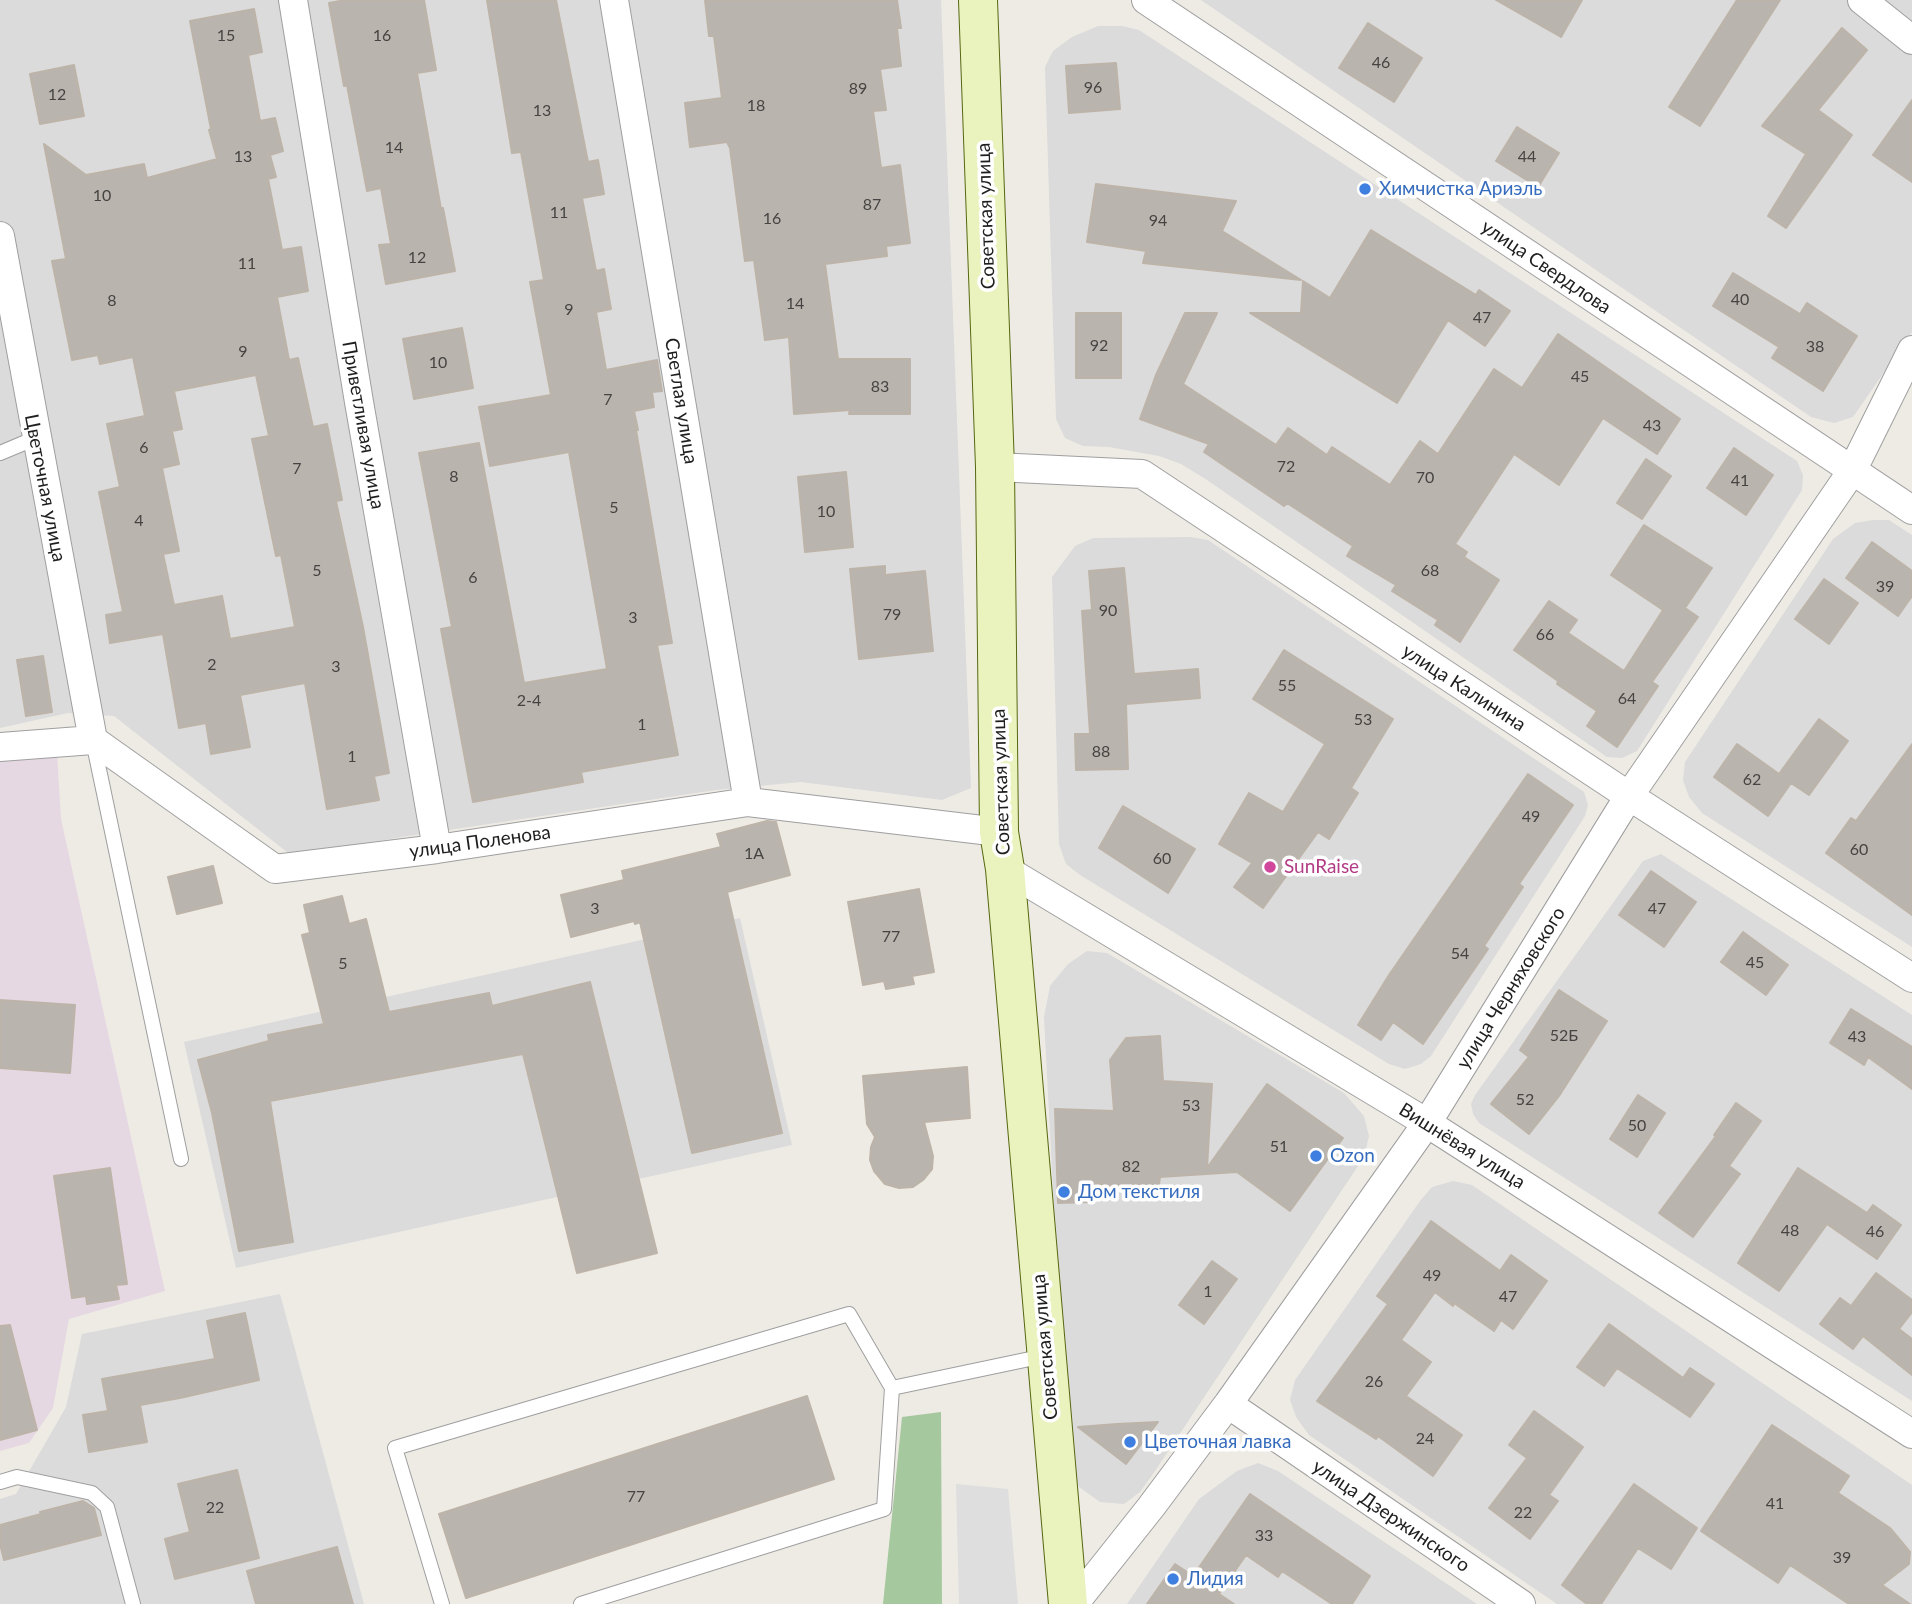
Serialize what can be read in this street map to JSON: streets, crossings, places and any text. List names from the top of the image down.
{
  "streets": {
    "street": [
      "Советская улица",
      "улица Свердлова",
      "Светлая улица",
      "Приветливая улица",
      "Цветочная улица",
      "улица Калинина",
      "улица Поленова",
      "улица Черняховского",
      "Вишнёвая улица",
      "улица Дзержинского"
    ]
  },
  "crossings": [
    ["Советская улица", "улица Калинина"],
    ["Советская улица", "улица Поленова"],
    ["Советская улица", "Вишнёвая улица"],
    ["улица Свердлова", "улица Черняховского"],
    ["Светлая улица", "улица Поленова"],
    ["Приветливая улица", "улица Поленова"],
    ["Цветочная улица", "улица Поленова"],
    ["улица Калинина", "улица Черняховского"],
    ["улица Поленова", "Вишнёвая улица"],
    ["улица Черняховского", "Вишнёвая улица"],
    ["улица Черняховского", "улица Дзержинского"]
  ],
  "places": [
    "Химчистка Ариэль",
    "SunRaise",
    "Ozon",
    "Дом текстиля",
    "Цветочная лавка",
    "Лидия"
  ],
  "house_numbers": [
    "15",
    "16",
    "46",
    "96",
    "89",
    "12",
    "18",
    "13",
    "14",
    "13",
    "44",
    "10",
    "87",
    "11",
    "16",
    "94",
    "12",
    "11",
    "40",
    "8",
    "14",
    "9",
    "47",
    "92",
    "38",
    "9",
    "10",
    "45",
    "83",
    "7",
    "43",
    "6",
    "72",
    "7",
    "8",
    "70",
    "41",
    "5",
    "10",
    "4",
    "5",
    "68",
    "6",
    "39",
    "90",
    "79",
    "3",
    "66",
    "2",
    "3",
    "55",
    "64",
    "2-4",
    "53",
    "1",
    "88",
    "1",
    "62",
    "49",
    "60",
    "1А",
    "60",
    "3",
    "47",
    "77",
    "54",
    "45",
    "5",
    "52Б",
    "43",
    "52",
    "53",
    "50",
    "51",
    "82",
    "48",
    "46",
    "49",
    "1",
    "47",
    "26",
    "24",
    "77",
    "41",
    "22",
    "22",
    "33",
    "39"
  ]
}
